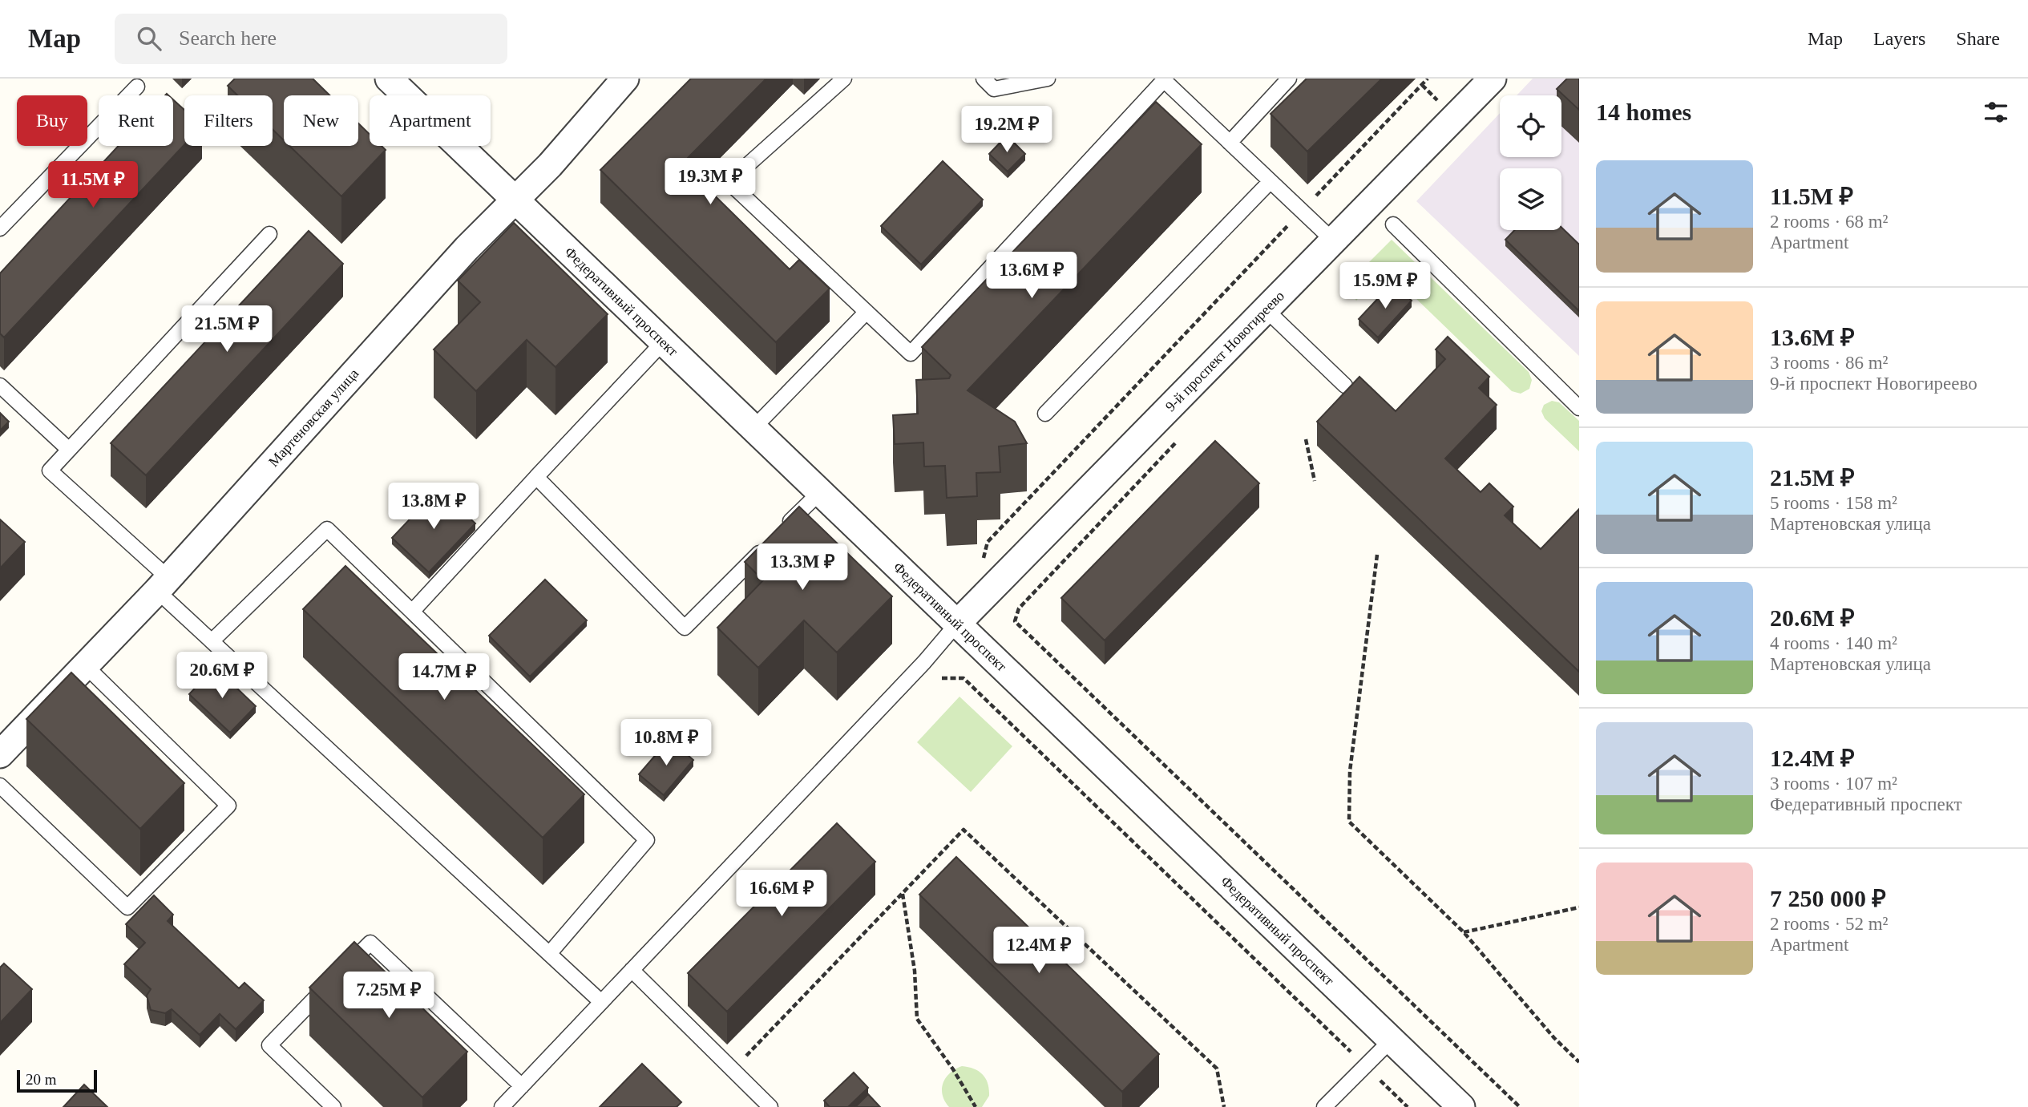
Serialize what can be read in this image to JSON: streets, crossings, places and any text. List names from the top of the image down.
{
  "streets": {
    "street": ["Федеративный проспект", "9-й проспект Новогиреево", "Мартеновская улица"]
  },
  "crossings": [
    ["Федеративный проспект", "9-й проспект Новогиреево"],
    ["Федеративный проспект", "Мартеновская улица"]
  ],
  "scale_bar": "20 m",
  "page": {
    "header": "Map",
    "search": "Search here",
    "nav": ["Map", "Layers", "Share"],
    "heading": "14 homes",
    "chip": [
      "Buy",
      "Rent",
      "Filters",
      "New",
      "Apartment"
    ],
    "price": [
      "19.2M ₽",
      "19.3M ₽",
      "11.5M ₽",
      "13.6M ₽",
      "15.9M ₽",
      "21.5M ₽",
      "13.8M ₽",
      "13.3M ₽",
      "20.6M ₽",
      "14.7M ₽",
      "10.8M ₽",
      "16.6M ₽",
      "12.4M ₽",
      "7.25M ₽"
    ],
    "list": [
      {
        "name": "11.5M ₽",
        "note": "2 rooms · 68 m² · Apartment"
      },
      {
        "name": "13.6M ₽",
        "note": "3 rooms · 86 m² · 9-й проспект Новогиреево"
      },
      {
        "name": "21.5M ₽",
        "note": "5 rooms · 158 m² · Мартеновская улица"
      },
      {
        "name": "20.6M ₽",
        "note": "4 rooms · 140 m² · Мартеновская улица"
      },
      {
        "name": "12.4M ₽",
        "note": "3 rooms · 107 m² · Федеративный проспект"
      },
      {
        "name": "7 250 000 ₽",
        "note": "2 rooms · 52 m² · Apartment"
      }
    ],
    "scale": "20 m"
  }
}
